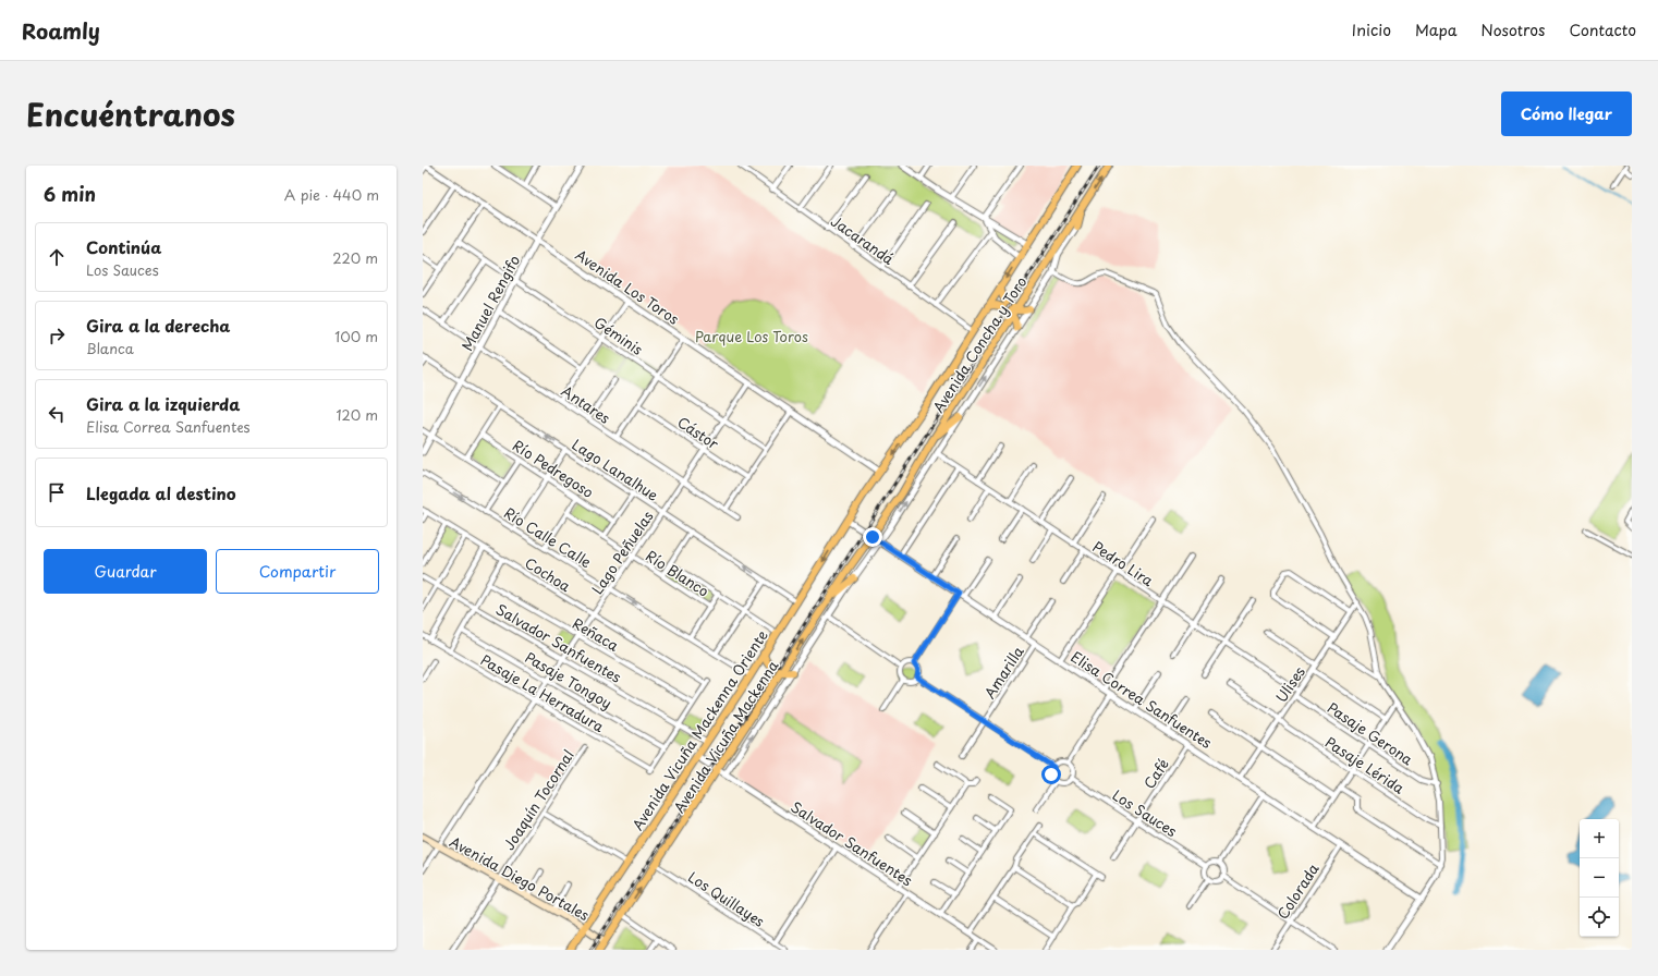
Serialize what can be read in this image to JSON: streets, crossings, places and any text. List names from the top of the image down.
{
  "streets": {
    "main road": [
      "Avenida Concha y Toro",
      "Avenida Vicuña Mackenna Oriente",
      "Avenida Vicuña Mackenna",
      "Avenida Diego Portales"
    ],
    "street": [
      "Jacarandá",
      "Avenida Los Toros",
      "Manuel Rengifo",
      "Géminis",
      "Antares",
      "Cástor",
      "Río Pedregoso",
      "Lago Lanalhue",
      "Río Calle Calle",
      "Lago Peñuelas",
      "Pedro Lira",
      "Río Blanco",
      "Cochoa",
      "Reñaca",
      "Salvador Sanfuentes",
      "Amarilla",
      "Pasaje Tongoy",
      "Ulises",
      "Pasaje La Herradura",
      "Elisa Correa Sanfuentes",
      "Pasaje Gerona",
      "Pasaje Lérida",
      "Café",
      "Joaquín Tocornal",
      "Los Sauces",
      "Colorada",
      "Los Quillayes"
    ]
  },
  "crossings": [
    ["Jacarandá", "Avenida Concha y Toro"],
    ["Avenida Los Toros", "Manuel Rengifo"],
    ["Avenida Los Toros", "Avenida Concha y Toro"],
    ["Avenida Los Toros", "Lago Peñuelas"],
    ["Manuel Rengifo", "Géminis"],
    ["Manuel Rengifo", "Antares"],
    ["Manuel Rengifo", "Lago Lanalhue"],
    ["Géminis", "Lago Peñuelas"],
    ["Avenida Concha y Toro", "Elisa Correa Sanfuentes"],
    ["Avenida Concha y Toro", "Avenida Vicuña Mackenna Oriente"],
    ["Avenida Concha y Toro", "Avenida Vicuña Mackenna"],
    ["Antares", "Lago Peñuelas"],
    ["Cástor", "Lago Peñuelas"],
    ["Lago Lanalhue", "Lago Peñuelas"],
    ["Lago Lanalhue", "Avenida Vicuña Mackenna Oriente"],
    ["Río Calle Calle", "Lago Peñuelas"],
    ["Río Calle Calle", "Avenida Vicuña Mackenna Oriente"],
    ["Lago Peñuelas", "Río Blanco"],
    ["Lago Peñuelas", "Cochoa"],
    ["Lago Peñuelas", "Reñaca"],
    ["Lago Peñuelas", "Salvador Sanfuentes"],
    ["Lago Peñuelas", "Pasaje Tongoy"],
    ["Lago Peñuelas", "Pasaje La Herradura"],
    ["Lago Peñuelas", "Avenida Diego Portales"],
    ["Pedro Lira", "Ulises"],
    ["Pedro Lira", "Pasaje Gerona"],
    ["Cochoa", "Reñaca"],
    ["Salvador Sanfuentes", "Avenida Vicuña Mackenna Oriente"],
    ["Salvador Sanfuentes", "Avenida Vicuña Mackenna"],
    ["Amarilla", "Elisa Correa Sanfuentes"],
    ["Pasaje Tongoy", "Pasaje La Herradura"],
    ["Ulises", "Elisa Correa Sanfuentes"],
    ["Ulises", "Pasaje Gerona"],
    ["Ulises", "Pasaje Lérida"],
    ["Elisa Correa Sanfuentes", "Avenida Vicuña Mackenna Oriente"],
    ["Elisa Correa Sanfuentes", "Avenida Vicuña Mackenna"],
    ["Elisa Correa Sanfuentes", "Café"],
    ["Elisa Correa Sanfuentes", "Colorada"],
    ["Avenida Vicuña Mackenna Oriente", "Avenida Diego Portales"],
    ["Avenida Vicuña Mackenna", "Avenida Diego Portales"],
    ["Avenida Vicuña Mackenna", "Los Quillayes"],
    ["Café", "Los Sauces"],
    ["Joaquín Tocornal", "Avenida Diego Portales"]
  ],
  "parks": ["Parque Los Toros"],
  "page": {
    "header": "Roamly",
    "nav": [
      "Inicio",
      "Mapa",
      "Nosotros",
      "Contacto"
    ],
    "title": "Encuéntranos",
    "buttons": [
      "Cómo llegar",
      ["Guardar", "Compartir"]
    ],
    "heading": ["6 min", "A pie · 440 m"],
    "list": [
      ["Continúa", "Los Sauces", "220 m"],
      ["Gira a la derecha", "Blanca", "100 m"],
      ["Gira a la izquierda", "Elisa Correa Sanfuentes", "120 m"],
      "Llegada al destino"
    ],
    "map_buttons": ["+", "−"]
  }
}
